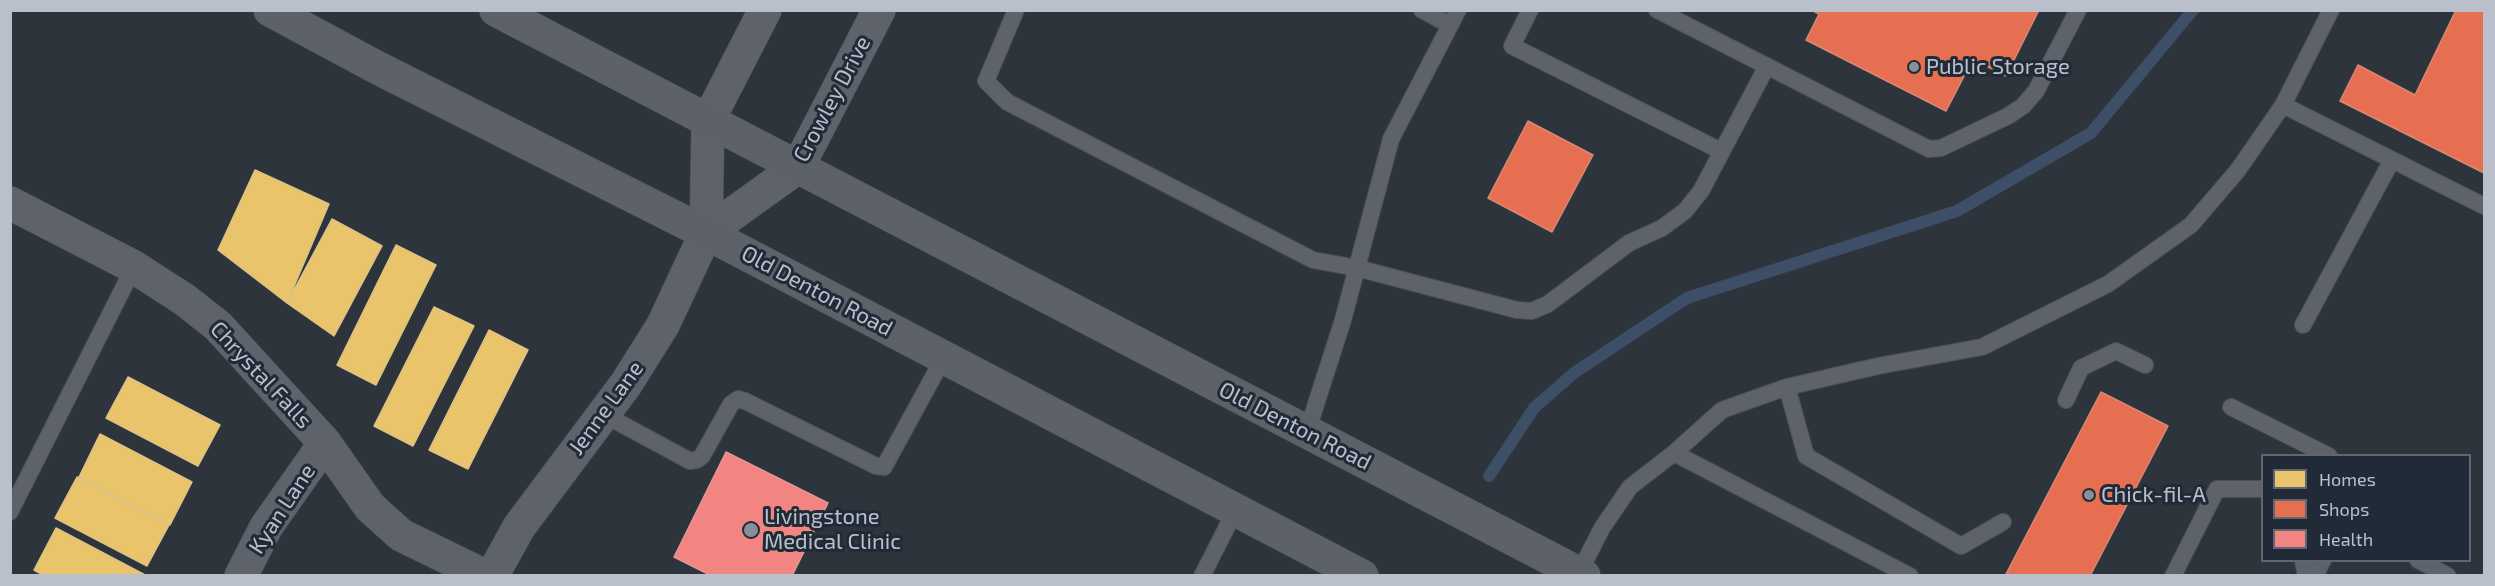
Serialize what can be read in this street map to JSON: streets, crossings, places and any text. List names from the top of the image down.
{
  "streets": {
    "main road": ["Old Denton Road"],
    "street": [
      "Crowley Drive",
      "Chrystal Falls",
      "Jenne Lane",
      "Kyan Lane"
    ]
  },
  "crossings": [
    ["Crowley Drive", "Old Denton Road"],
    ["Crowley Drive", "Jenne Lane"],
    ["Old Denton Road", "Jenne Lane"],
    ["Chrystal Falls", "Kyan Lane"]
  ],
  "places": ["Public Storage", "Chick-fil-A", "Livingstone Medical Clinic"],
  "legend": ["Homes", "Shops", "Health"]
}
